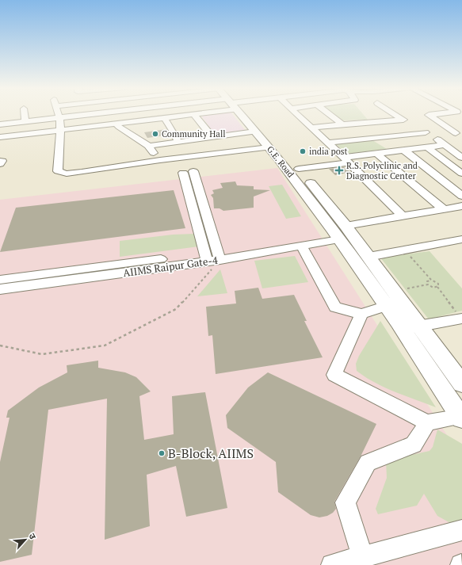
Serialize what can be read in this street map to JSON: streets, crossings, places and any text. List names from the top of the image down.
{
  "streets": {
    "main road": ["G.E. Road"],
    "street": ["AIIMS Raipur Gate-4"]
  },
  "crossings": [
    ["G.E. Road", "AIIMS Raipur Gate-4"]
  ],
  "places": {
    "other": ["Community Hall", "india post", "B-Block, AIIMS"],
    "health": ["R.S. Polyclinic and Diagnostic Center"]
  },
  "north": "top right"
}
